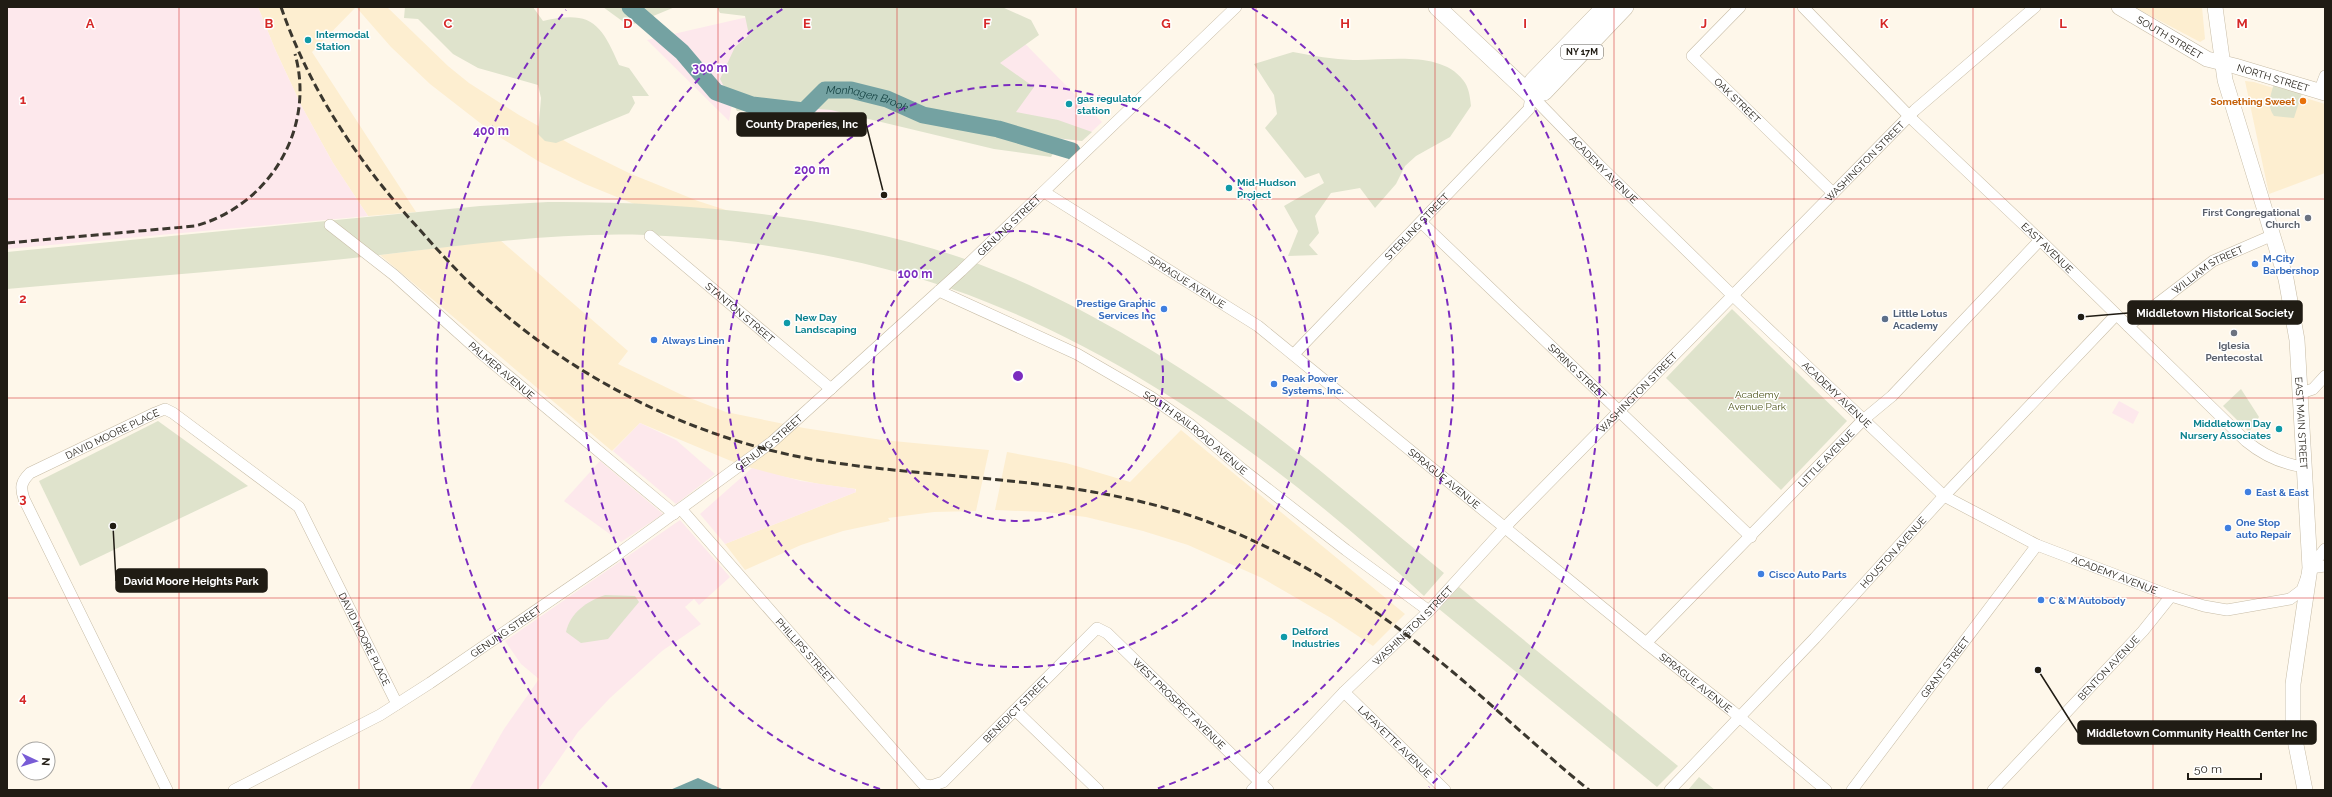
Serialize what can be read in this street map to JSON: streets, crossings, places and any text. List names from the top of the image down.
{
  "streets": {
    "main road": [
      "SOUTH STREET",
      "NY 17M",
      "NORTH STREET",
      "ACADEMY AVENUE",
      "EAST MAIN STREET"
    ],
    "street": [
      "OAK STREET",
      "WASHINGTON STREET",
      "GENUNG STREET",
      "STERLING STREET",
      "EAST AVENUE",
      "WILLIAM STREET",
      "SPRAGUE AVENUE",
      "STANTON STREET",
      "PALMER AVENUE",
      "SPRING STREET",
      "SOUTH RAILROAD AVENUE",
      "DAVID MOORE PLACE",
      "LITTLE AVENUE",
      "HOUSTON AVENUE",
      "PHILLIPS STREET",
      "GRANT STREET",
      "BENTON AVENUE",
      "WEST PROSPECT AVENUE",
      "BENEDICT STREET",
      "LAFAYETTE AVENUE"
    ]
  },
  "crossings": [
    ["SOUTH STREET", "NORTH STREET"],
    ["SOUTH STREET", "EAST MAIN STREET"],
    ["NY 17M", "ACADEMY AVENUE"],
    ["NY 17M", "STERLING STREET"],
    ["NORTH STREET", "EAST MAIN STREET"],
    ["OAK STREET", "WASHINGTON STREET"],
    ["WASHINGTON STREET", "ACADEMY AVENUE"],
    ["WASHINGTON STREET", "EAST AVENUE"],
    ["WASHINGTON STREET", "SPRAGUE AVENUE"],
    ["WASHINGTON STREET", "SPRING STREET"],
    ["WASHINGTON STREET", "SOUTH RAILROAD AVENUE"],
    ["WASHINGTON STREET", "WEST PROSPECT AVENUE"],
    ["WASHINGTON STREET", "LAFAYETTE AVENUE"],
    ["ACADEMY AVENUE", "STERLING STREET"],
    ["ACADEMY AVENUE", "EAST MAIN STREET"],
    ["ACADEMY AVENUE", "LITTLE AVENUE"],
    ["ACADEMY AVENUE", "HOUSTON AVENUE"],
    ["ACADEMY AVENUE", "GRANT STREET"],
    ["ACADEMY AVENUE", "BENTON AVENUE"],
    ["GENUNG STREET", "SPRAGUE AVENUE"],
    ["GENUNG STREET", "STANTON STREET"],
    ["GENUNG STREET", "PALMER AVENUE"],
    ["GENUNG STREET", "SOUTH RAILROAD AVENUE"],
    ["GENUNG STREET", "DAVID MOORE PLACE"],
    ["GENUNG STREET", "PHILLIPS STREET"],
    ["STERLING STREET", "SPRAGUE AVENUE"],
    ["STERLING STREET", "SPRING STREET"],
    ["EAST AVENUE", "WILLIAM STREET"],
    ["EAST AVENUE", "EAST MAIN STREET"],
    ["EAST AVENUE", "LITTLE AVENUE"],
    ["EAST AVENUE", "HOUSTON AVENUE"],
    ["WILLIAM STREET", "EAST MAIN STREET"],
    ["SPRAGUE AVENUE", "LITTLE AVENUE"],
    ["SPRAGUE AVENUE", "HOUSTON AVENUE"],
    ["PALMER AVENUE", "PHILLIPS STREET"],
    ["SPRING STREET", "LITTLE AVENUE"],
    ["PHILLIPS STREET", "BENEDICT STREET"],
    ["WEST PROSPECT AVENUE", "BENEDICT STREET"]
  ],
  "water": ["Monhagen Brook"],
  "parks": ["Academy Avenue Park"],
  "places": [
    "Intermodal Station",
    "Something Sweet",
    "gas regulator station",
    "Mid-Hudson Project",
    "County Draperies, Inc",
    "First Congregational Church",
    "M-City Barbershop",
    "Prestige Graphic Services Inc",
    "Middletown Historical Society",
    "Little Lotus Academy",
    "New Day Landscaping",
    "Iglesia Pentecostal",
    "Always Linen",
    "Peak Power Systems, Inc.",
    "Middletown Day Nursery Associates",
    "East & East",
    "David Moore Heights Park",
    "One Stop auto Repair",
    "Cisco Auto Parts",
    "C & M Autobody",
    "Delford Industries",
    "Middletown Community Health Center Inc"
  ],
  "scale_bar": "50 m",
  "north": "right",
  "grid": {
    "columns": [
      "A",
      "B",
      "C",
      "D",
      "E",
      "F",
      "G",
      "H",
      "I",
      "J",
      "K",
      "L",
      "M"
    ],
    "rows": [
      "1",
      "2",
      "3",
      "4"
    ]
  },
  "rings": [
    "300 m",
    "400 m",
    "200 m",
    "100 m"
  ]
}
